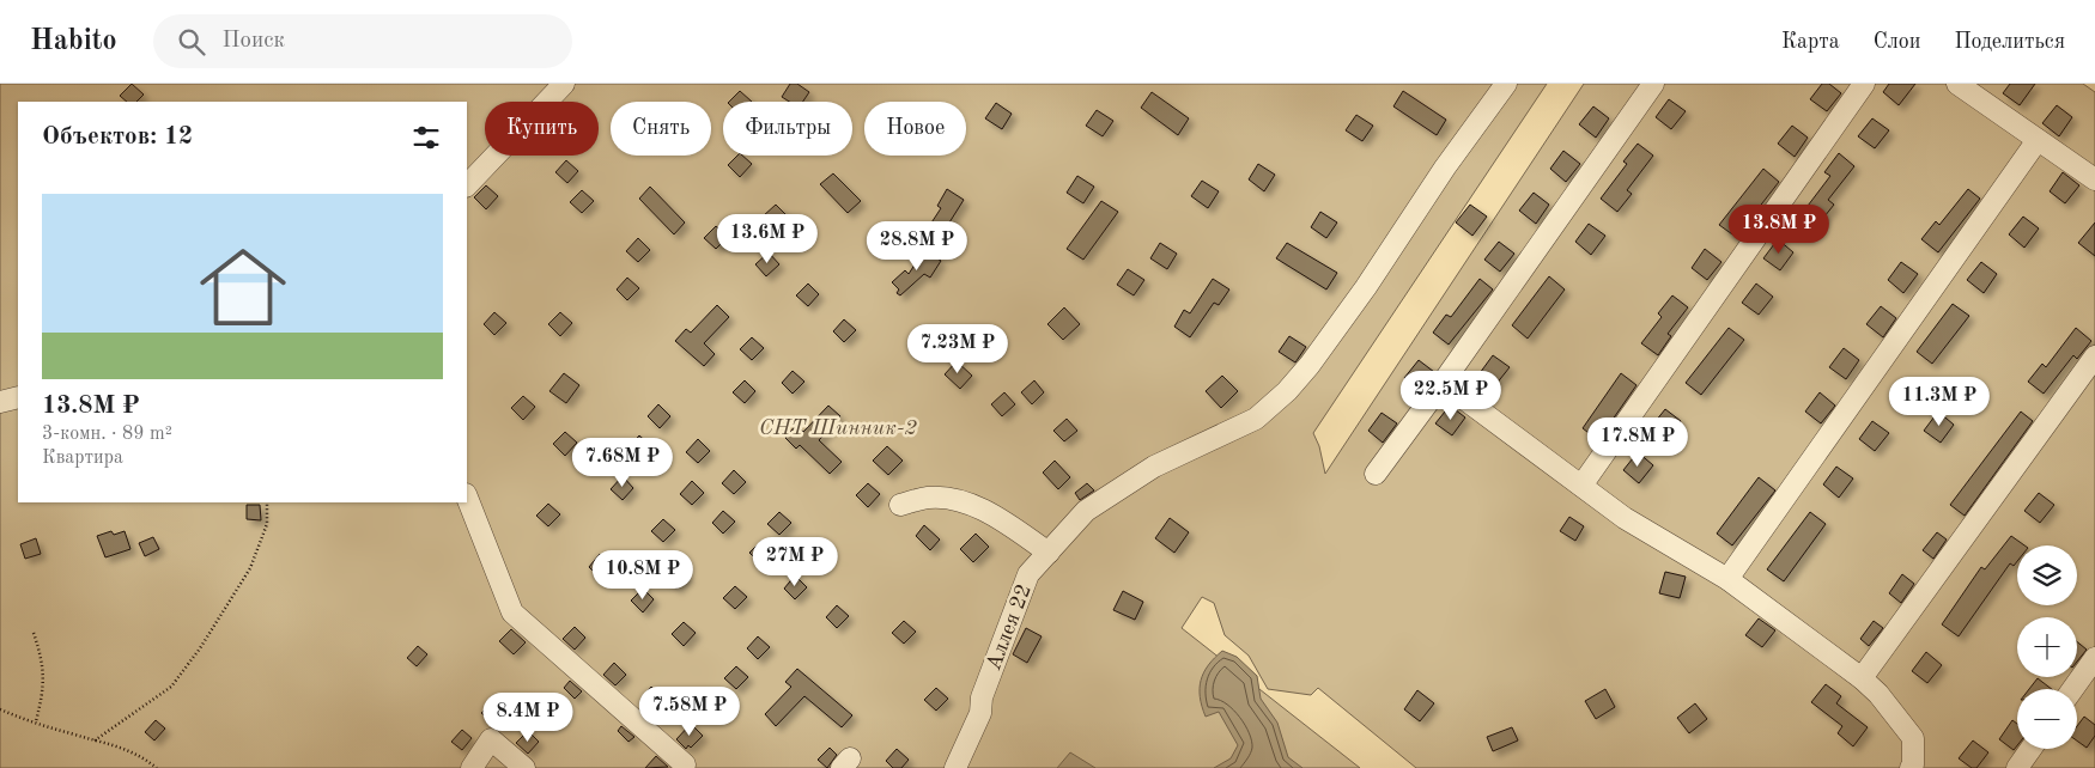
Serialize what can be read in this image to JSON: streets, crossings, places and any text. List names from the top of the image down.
{
  "streets": {
    "street": ["Аллея 22"]
  },
  "parks": ["СНТ Шинник-2"],
  "page": {
    "header": "Habito",
    "search": "Поиск",
    "nav": ["Карта", "Слои", "Поделиться"],
    "chip": [
      "Купить",
      "Снять",
      "Фильтры",
      "Новое"
    ],
    "heading": "Объектов: 12",
    "list": [
      {
        "name": "13.8M ₽",
        "note": "3-комн. · 89 m² · Квартира"
      }
    ],
    "price": [
      "13.8M ₽",
      "13.6M ₽",
      "28.8M ₽",
      "7.23M ₽",
      "22.5M ₽",
      "11.3M ₽",
      "17.8M ₽",
      "7.68M ₽",
      "27M ₽",
      "10.8M ₽",
      "7.58M ₽",
      "8.4M ₽"
    ],
    "map_buttons": ["+", "−"]
  }
}
